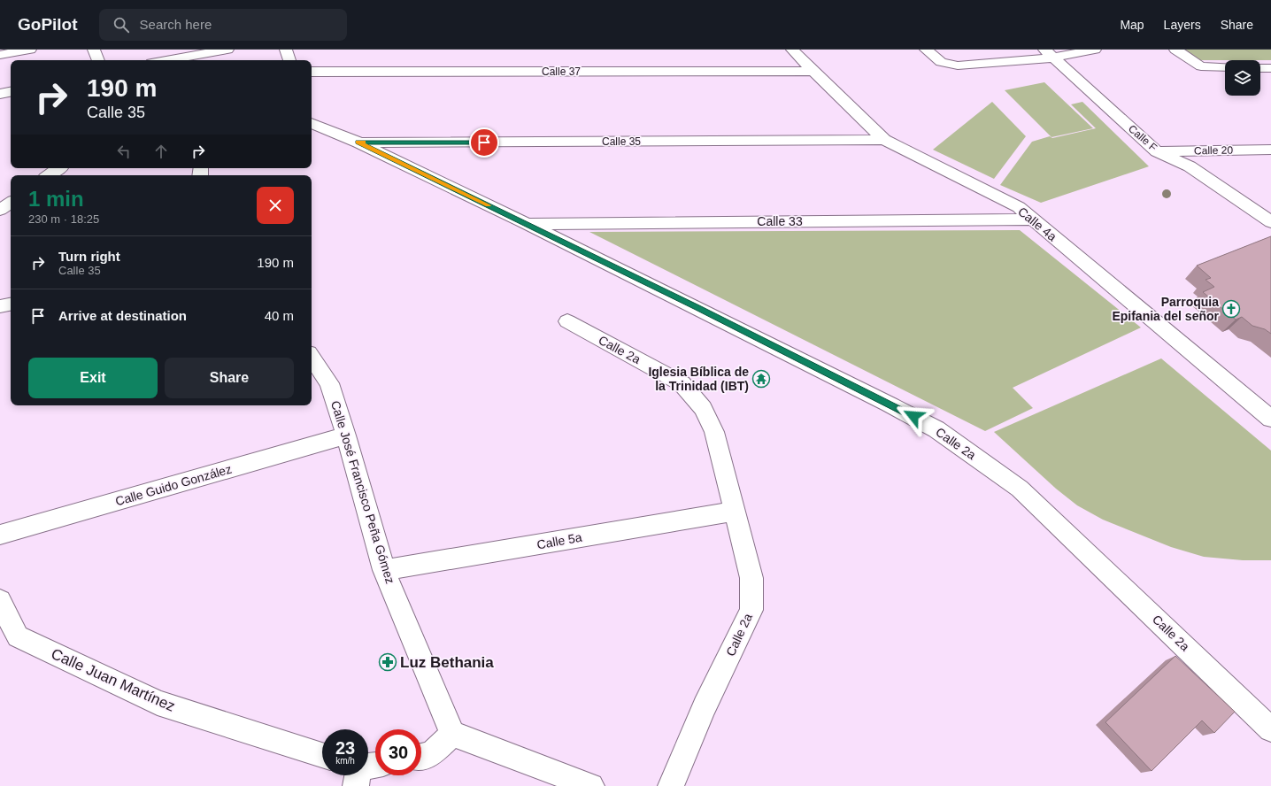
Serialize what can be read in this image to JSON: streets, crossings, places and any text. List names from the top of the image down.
{
  "streets": {
    "street": [
      "Calle 37",
      "Calle F",
      "Calle 35",
      "Calle 20",
      "Calle 33",
      "Calle 4a",
      "Calle 2a",
      "Calle Guido González",
      "Calle José Francisco Peña Gómez",
      "Calle 5a",
      "Calle Juan Martínez"
    ]
  },
  "crossings": [
    ["Calle 37", "Calle 4a"],
    ["Calle F", "Calle 20"],
    ["Calle 35", "Calle 4a"],
    ["Calle 35", "Calle 2a"],
    ["Calle 33", "Calle 4a"],
    ["Calle 33", "Calle 2a"],
    ["Calle 2a", "Calle 5a"],
    ["Calle Guido González", "Calle José Francisco Peña Gómez"],
    ["Calle José Francisco Peña Gómez", "Calle 5a"]
  ],
  "places": {
    "church": ["Parroquia Epifania del señor"],
    "temple": ["Iglesia Bíblica de la Trinidad (IBT)"],
    "pharmacy": ["Luz Bethania"]
  },
  "page": {
    "header": "GoPilot",
    "search": "Search here",
    "nav": ["Map", "Layers", "Share"],
    "turn": ["190 m", "Calle 35"],
    "heading": ["1 min", "230 m · 18:25"],
    "list": [
      {
        "name": "Turn right",
        "note": "Calle 35",
        "value": "190 m"
      },
      {
        "name": "Arrive at destination",
        "value": "40 m"
      }
    ],
    "buttons": ["Exit", "Share"],
    "speed": "23 km/h",
    "limit": "30"
  }
}
